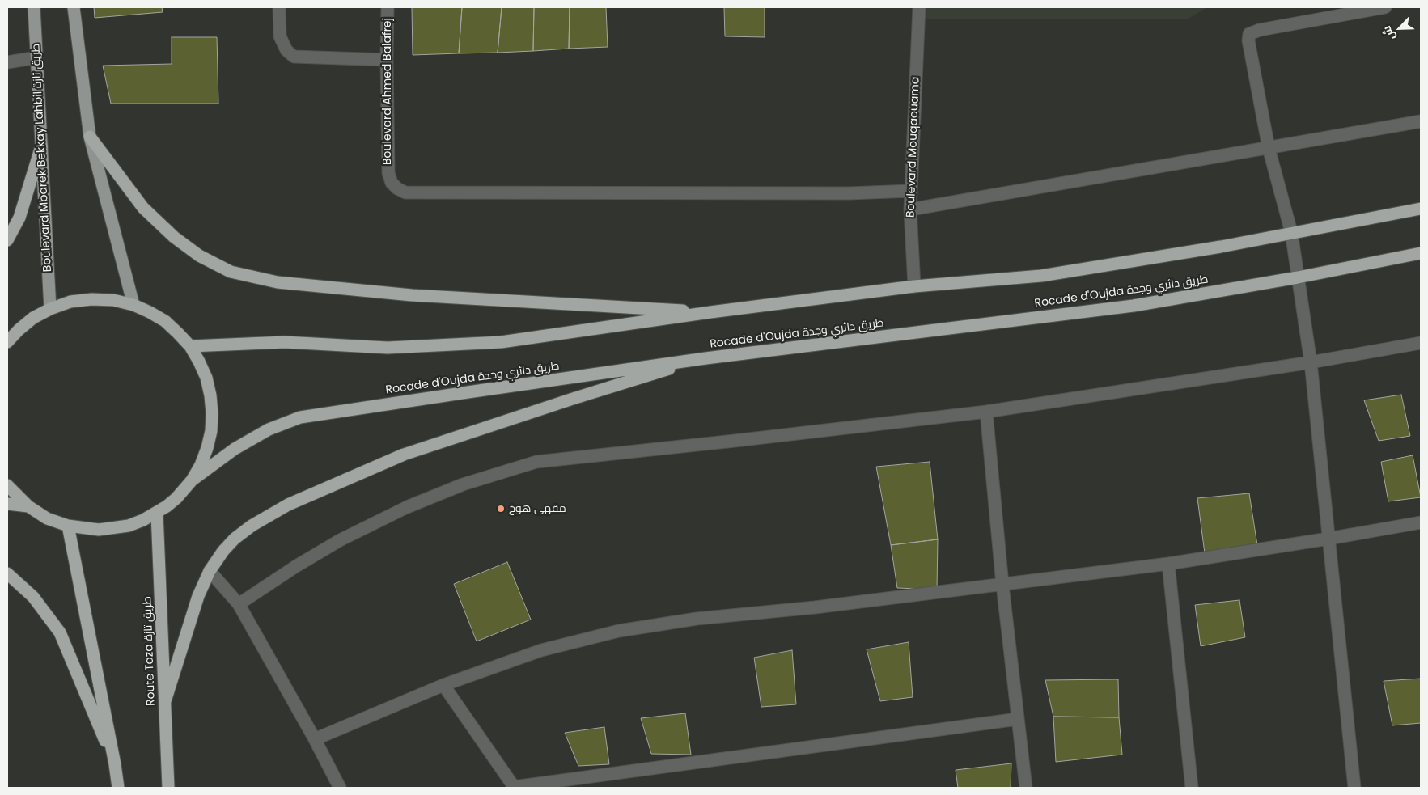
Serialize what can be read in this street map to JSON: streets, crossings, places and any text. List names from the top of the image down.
{
  "streets": {
    "highway": ["Rocade d'Oujda طريق دائري وجدة", "Route Taza طريق تازة"],
    "main road": ["Boulevard Mbarek Bekkay Lahbil طريق تازة"],
    "street": ["Boulevard Ahmed Balafrej", "Boulevard Mouqaouama"]
  },
  "crossings": [
    ["Boulevard Ahmed Balafrej", "Boulevard Mouqaouama"]
  ],
  "places": ["مقهى هوخ"],
  "north": "bottom left"
}
